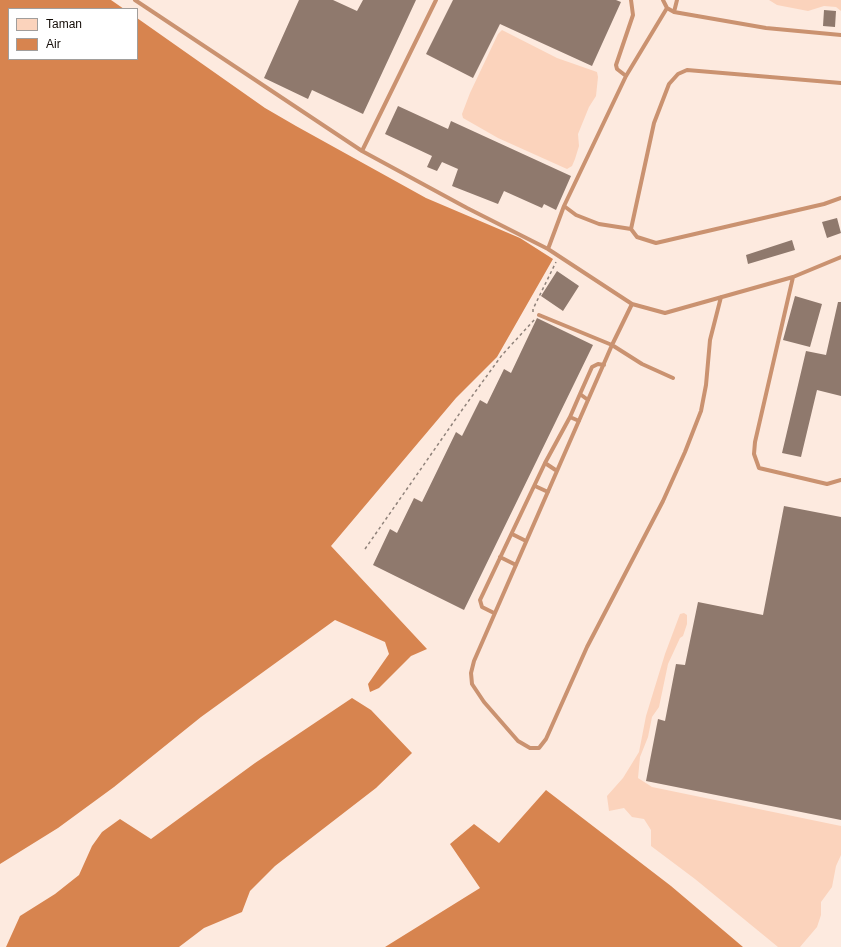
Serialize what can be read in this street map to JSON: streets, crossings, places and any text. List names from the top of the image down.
{
  "legend": ["Taman", "Air"]
}
